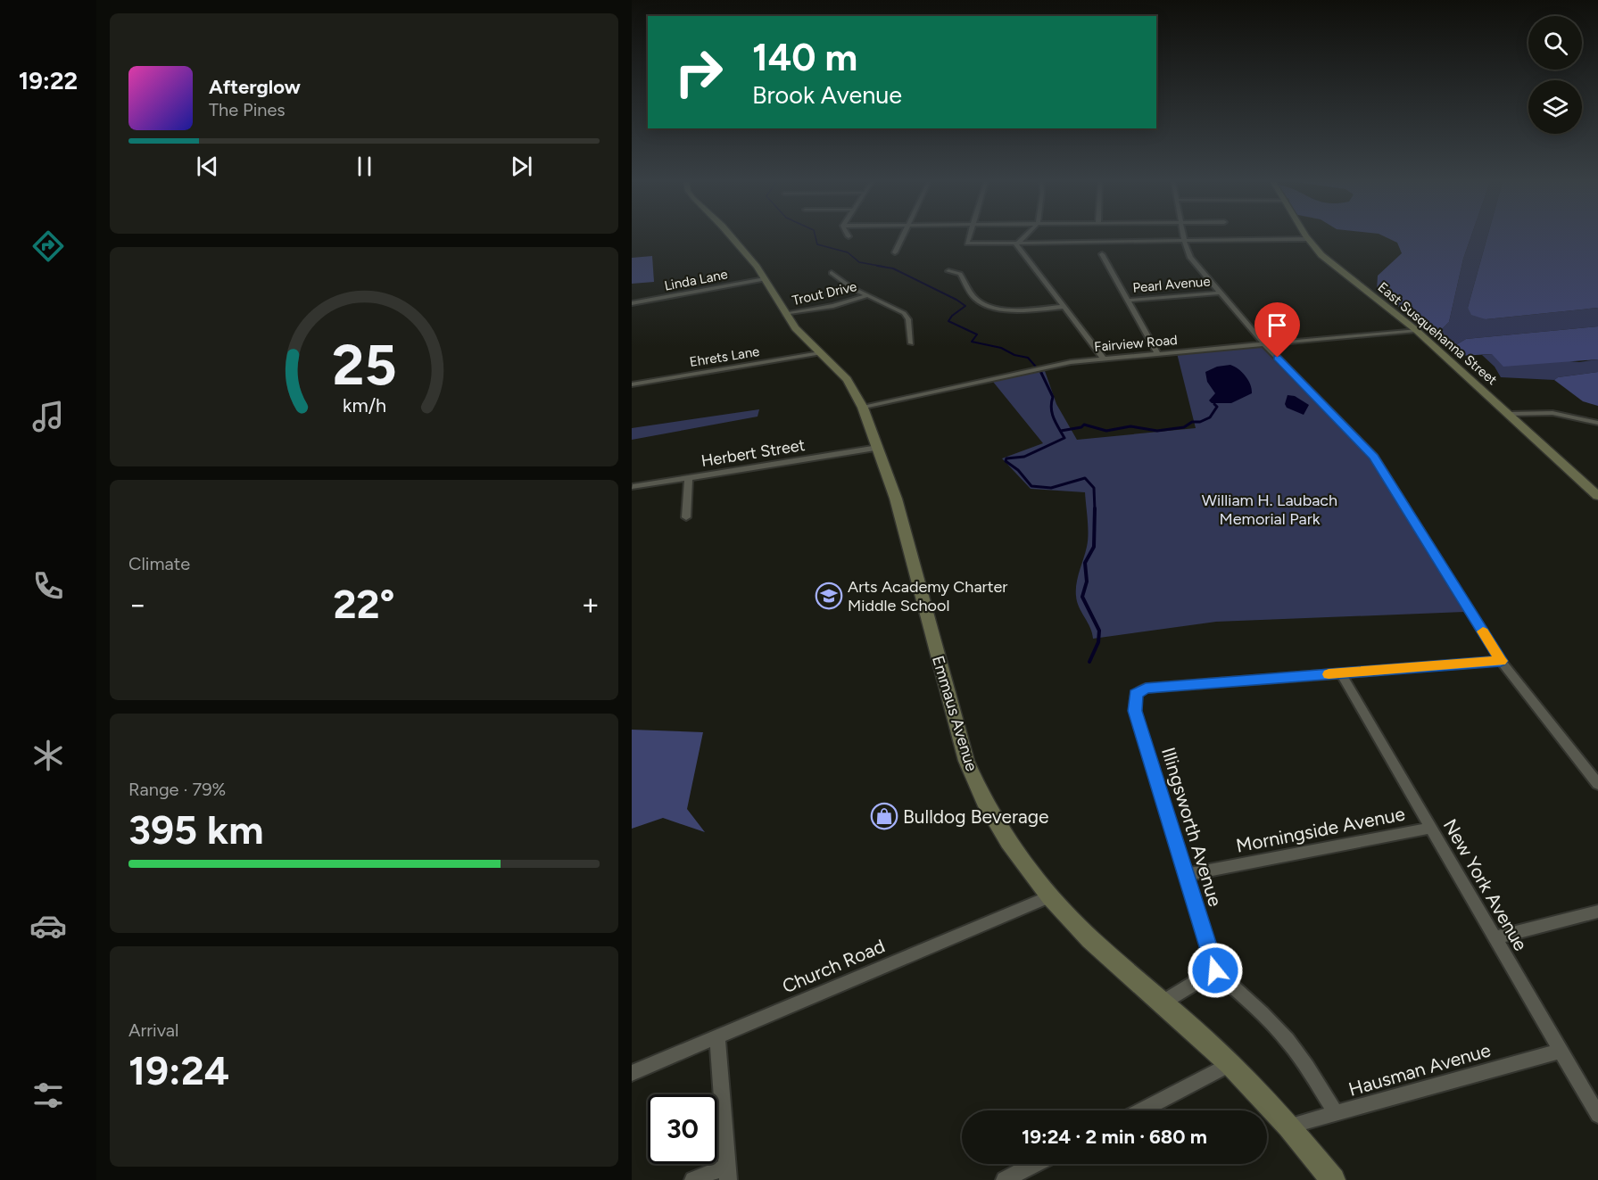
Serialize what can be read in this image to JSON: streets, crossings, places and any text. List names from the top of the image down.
{
  "streets": {
    "main road": ["East Susquehanna Street", "Emmaus Avenue"],
    "street": [
      "Linda Lane",
      "Pearl Avenue",
      "Trout Drive",
      "Fairview Road",
      "Ehrets Lane",
      "Herbert Street",
      "Illingsworth Avenue",
      "Morningside Avenue",
      "New York Avenue",
      "Church Road",
      "Hausman Avenue"
    ]
  },
  "crossings": [
    ["Linda Lane", "Emmaus Avenue"],
    ["Trout Drive", "Emmaus Avenue"],
    ["East Susquehanna Street", "Fairview Road"],
    ["Fairview Road", "Emmaus Avenue"],
    ["Ehrets Lane", "Emmaus Avenue"],
    ["Herbert Street", "Emmaus Avenue"],
    ["Emmaus Avenue", "Church Road"],
    ["Emmaus Avenue", "Hausman Avenue"],
    ["Illingsworth Avenue", "Morningside Avenue"],
    ["Illingsworth Avenue", "New York Avenue"],
    ["Morningside Avenue", "New York Avenue"],
    ["New York Avenue", "Hausman Avenue"]
  ],
  "parks": ["William H. Laubach Memorial Park"],
  "places": {
    "school or university": ["Arts Academy Charter Middle School"],
    "shop": ["Bulldog Beverage"]
  },
  "page": {
    "tabs": "19:22",
    "turn": ["140 m", "Brook Avenue"],
    "song": ["Afterglow", "The Pines"],
    "tile": [
      "Climate",
      ["Range · 79%", "395 km"],
      ["Arrival", "19:24"]
    ],
    "heat": ["−", "22°", "+"],
    "limit": "30",
    "trip": "19:24 · 2 min · 680 m",
    "gauge": ["25", "km/h"]
  }
}
